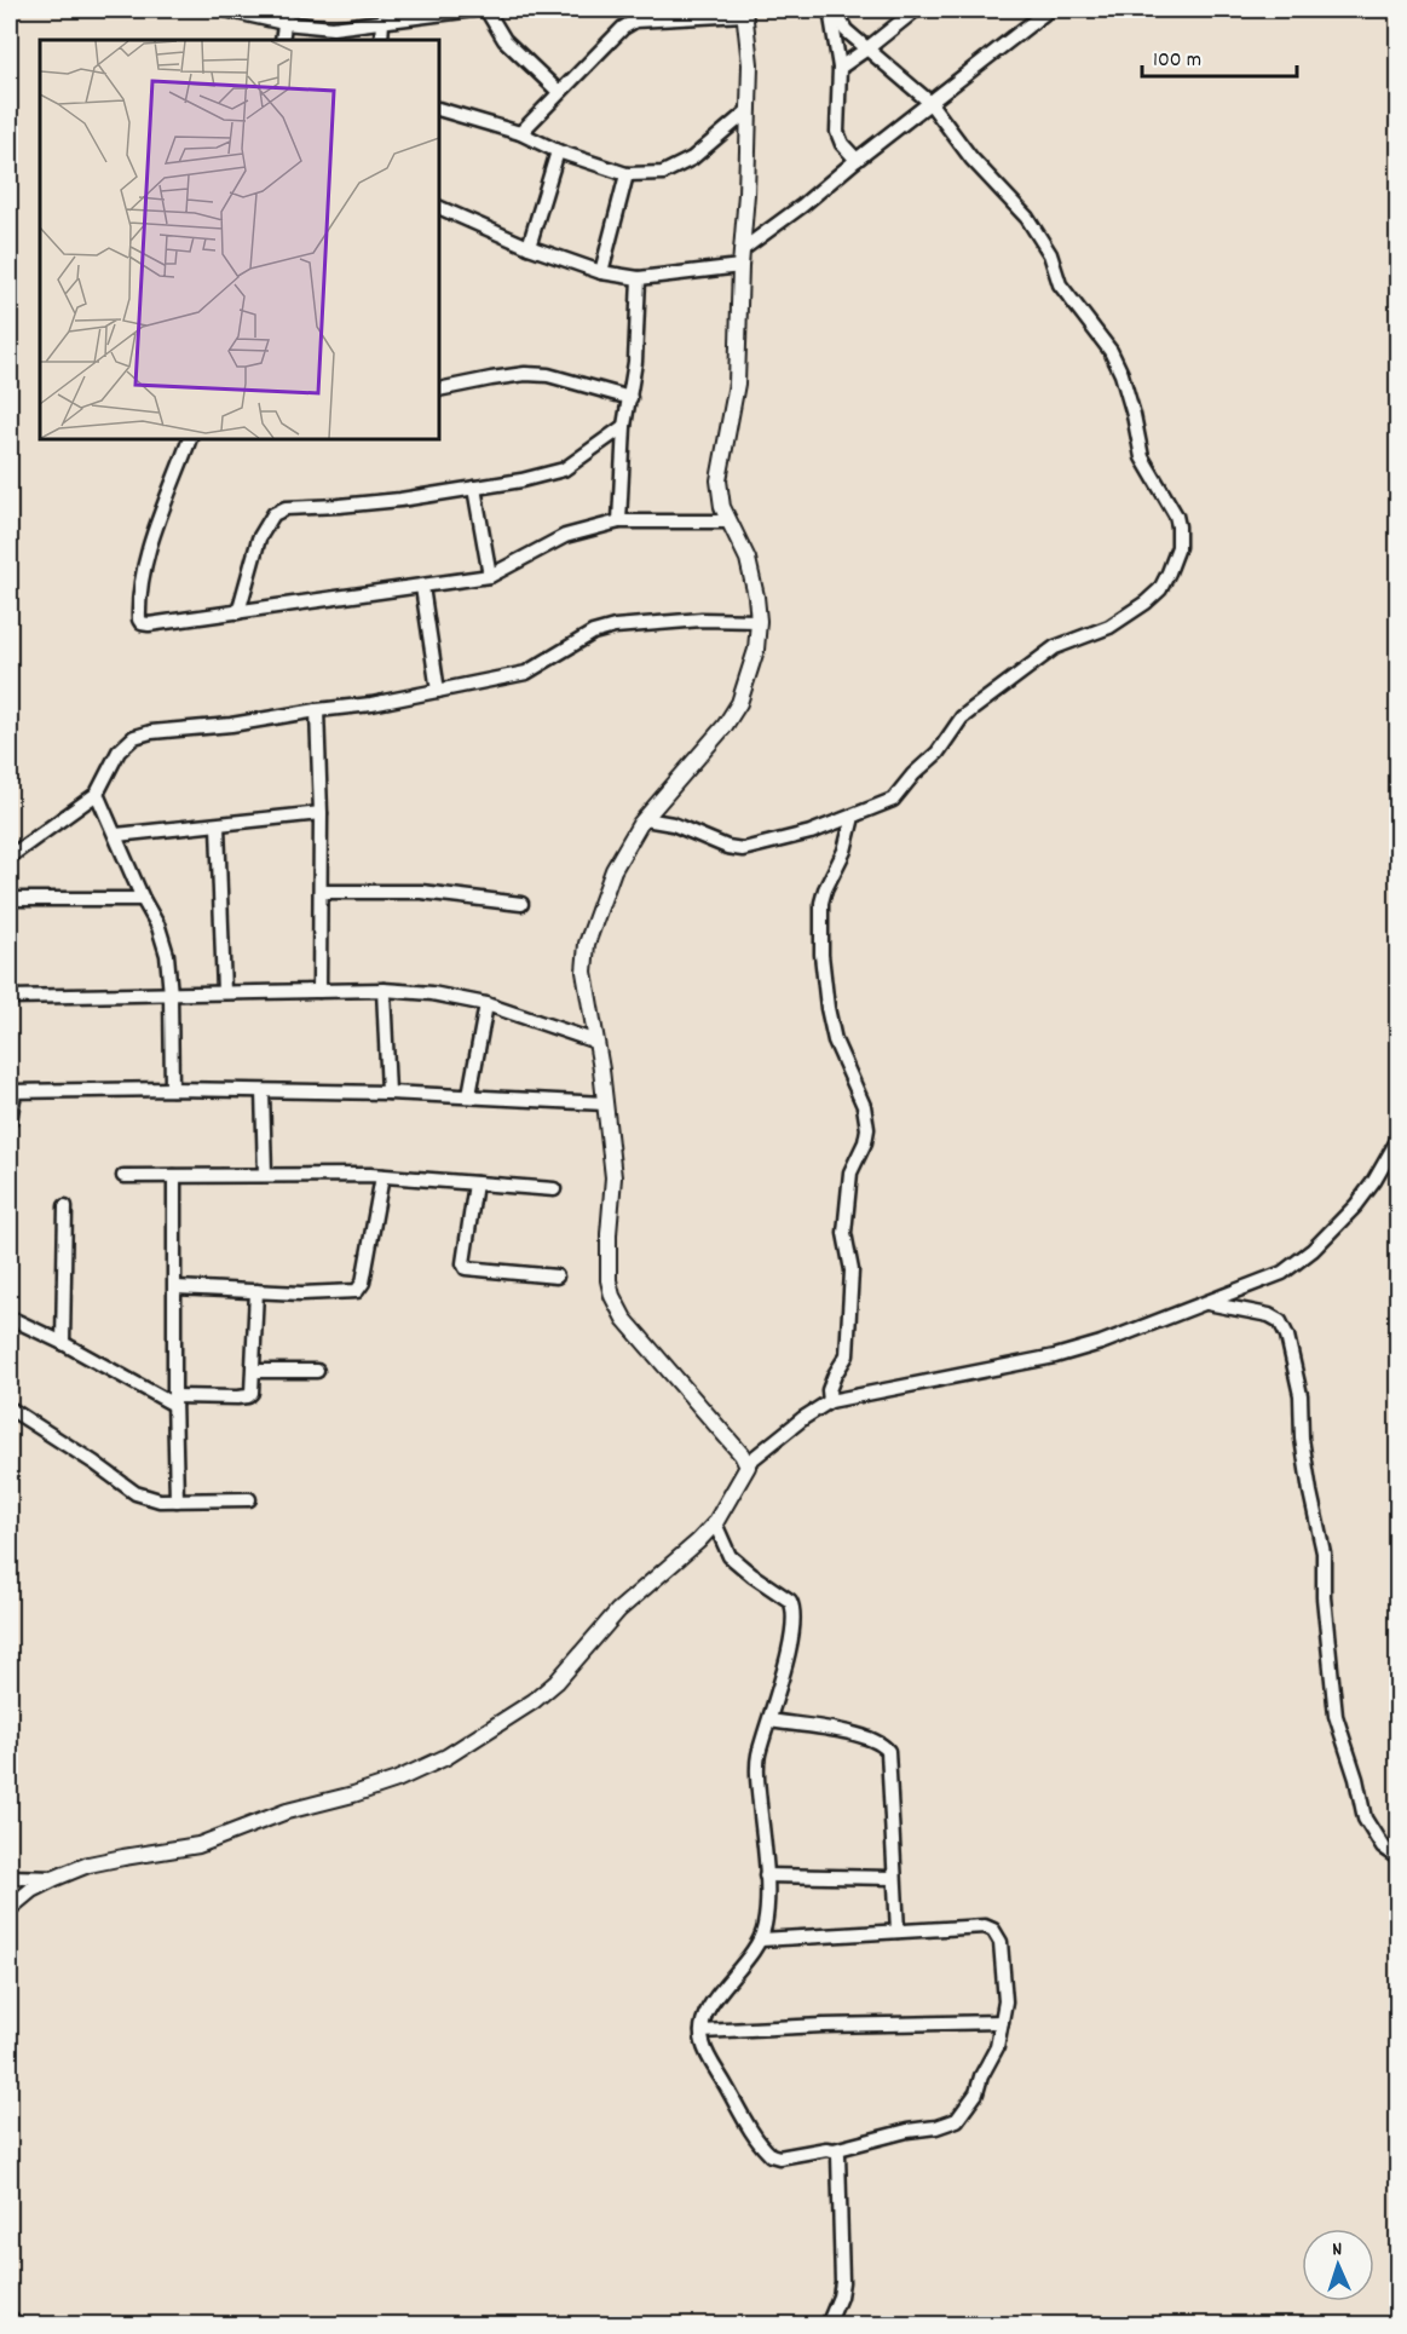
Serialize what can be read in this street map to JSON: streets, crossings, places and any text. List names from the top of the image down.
{
  "scale_bar": "100 m",
  "north": "top"
}
